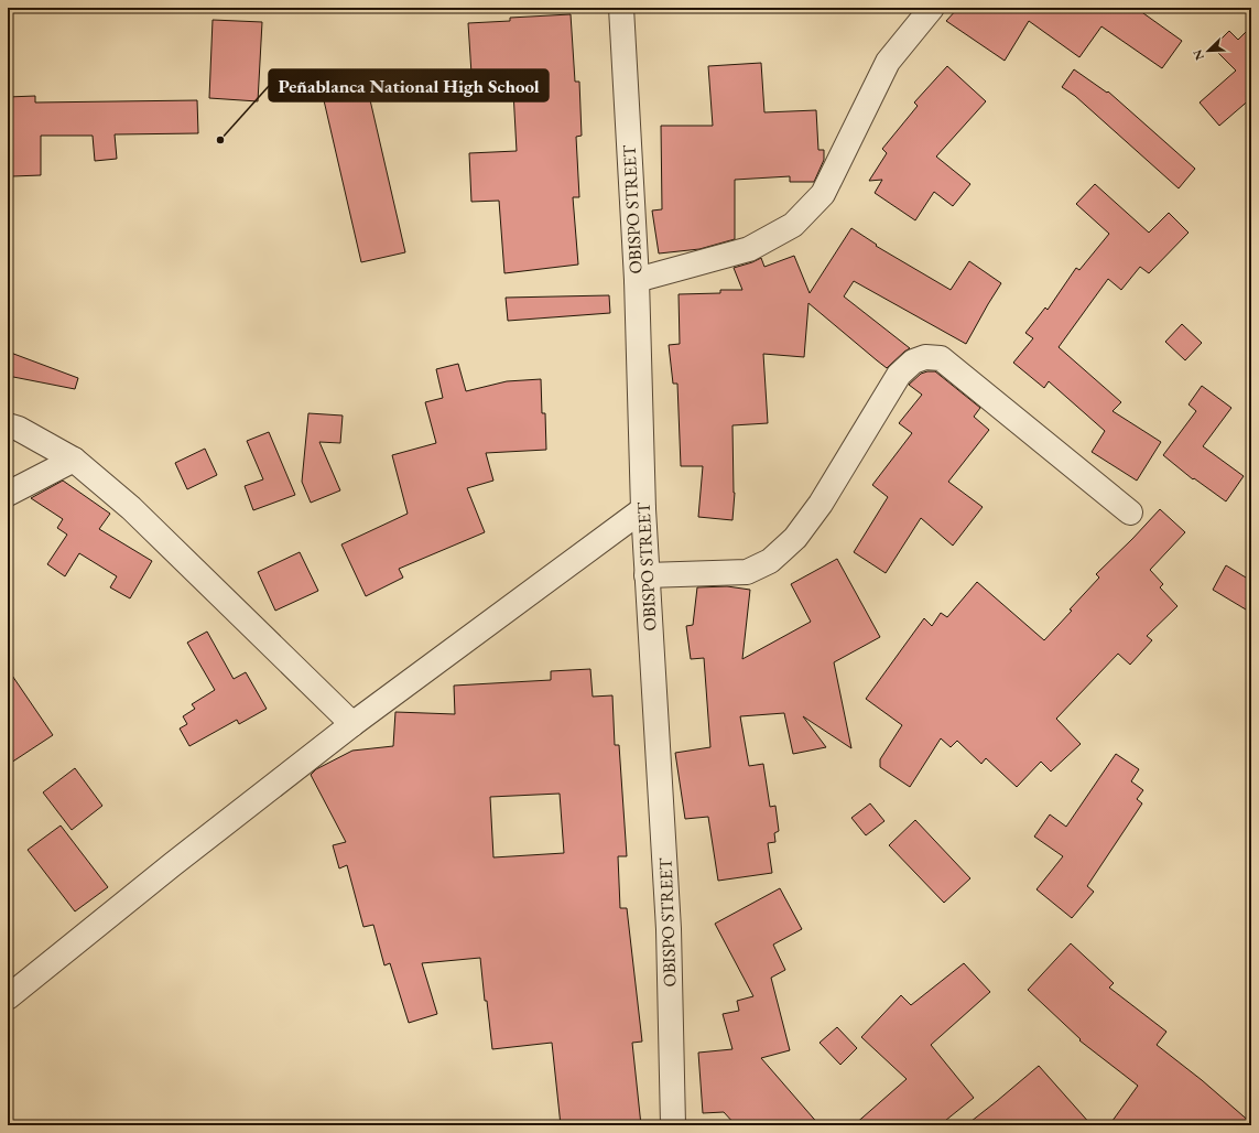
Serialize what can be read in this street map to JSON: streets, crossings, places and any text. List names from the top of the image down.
{
  "streets": {
    "street": ["OBISPO STREET"]
  },
  "places": ["Peñablanca National High School"],
  "north": "bottom left"
}
